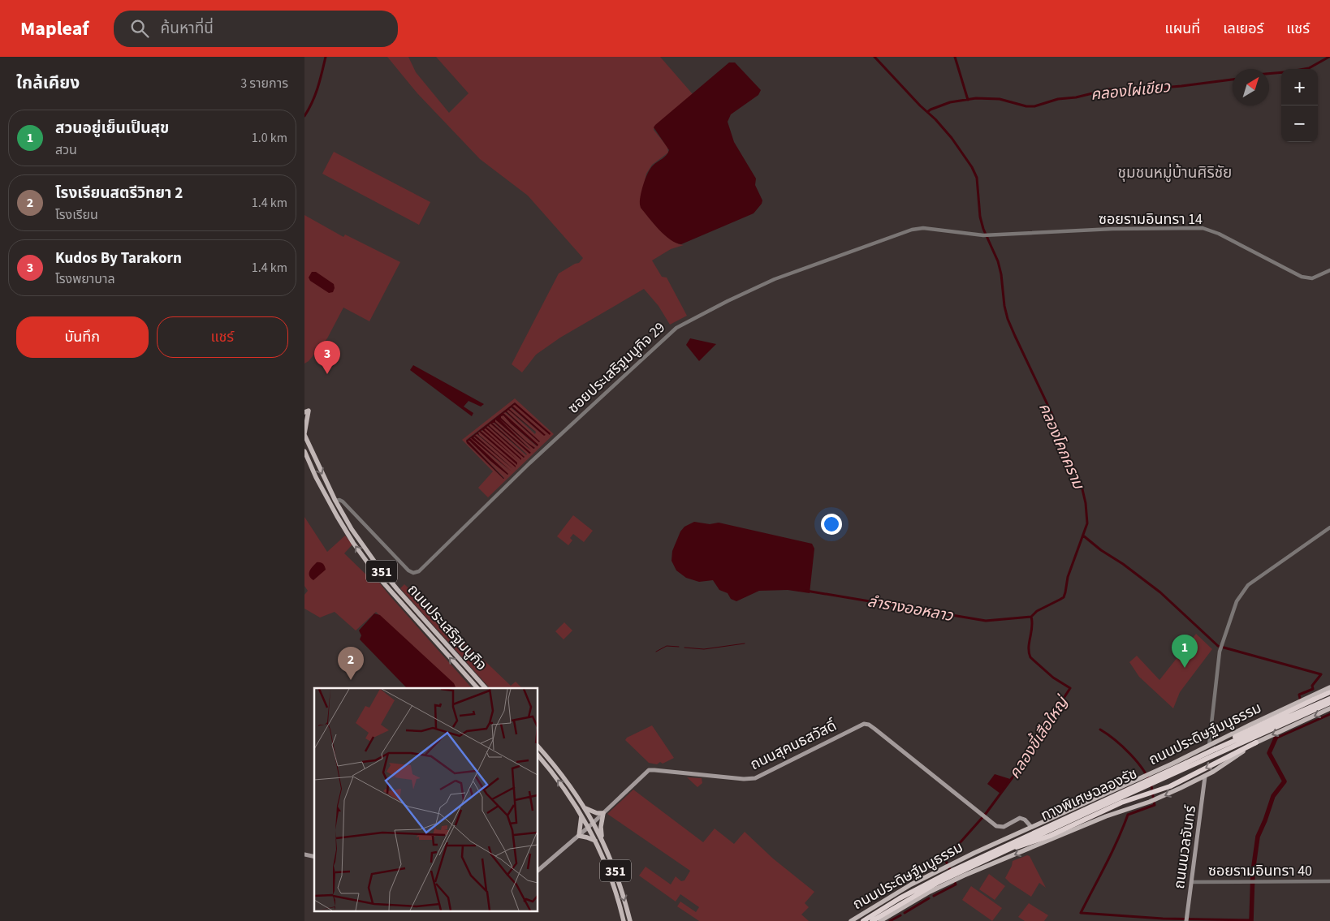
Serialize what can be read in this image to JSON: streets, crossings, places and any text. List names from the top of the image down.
{
  "streets": {
    "highway": ["ทางพิเศษฉลองรัช"],
    "main road": [
      "351",
      "ถนนประเสริฐมนูกิจ",
      "ถนนประดิษฐ์มนูธรรม",
      "ถนนสุคนธสวัสดิ์",
      "ถนนนวลจันทร์"
    ],
    "street": ["ซอยรามอินทรา 14", "ซอยประเสริฐมนูกิจ 29", "ซอยรามอินทรา 40"]
  },
  "crossings": [
    ["ซอยรามอินทรา 14", "ซอยประเสริฐมนูกิจ 29"],
    ["ซอยประเสริฐมนูกิจ 29", "ถนนประเสริฐมนูกิจ"],
    ["351", "ถนนสุคนธสวัสดิ์"],
    ["ถนนประดิษฐ์มนูธรรม", "ถนนสุคนธสวัสดิ์"],
    ["ถนนประดิษฐ์มนูธรรม", "ถนนนวลจันทร์"],
    ["ถนนนวลจันทร์", "ซอยรามอินทรา 40"]
  ],
  "districts": ["ชุมชนหมู่บ้านศิริชัย"],
  "water": [
    "คลองไผ่เขียว",
    "คลองโคกคราม",
    "ลำรางออหลาว",
    "คลองขี้เสือใหญ่"
  ],
  "north": "top right",
  "page": {
    "header": "Mapleaf",
    "search": "ค้นหาที่นี่",
    "nav": ["แผนที่", "เลเยอร์", "แชร์"],
    "heading": ["ใกล้เคียง", "3 รายการ"],
    "map_buttons": ["+", "−"],
    "list": [
      {
        "mark": "1",
        "name": "สวนอยู่เย็นเป็นสุข",
        "note": "สวน",
        "value": "1.0 km"
      },
      {
        "mark": "2",
        "name": "โรงเรียนสตรีวิทยา 2",
        "note": "โรงเรียน",
        "value": "1.4 km"
      },
      {
        "mark": "3",
        "name": "Kudos By Tarakorn",
        "note": "โรงพยาบาล",
        "value": "1.4 km"
      }
    ],
    "buttons": ["บันทึก", "แชร์"],
    "pins": ["3", "1", "2"]
  }
}
